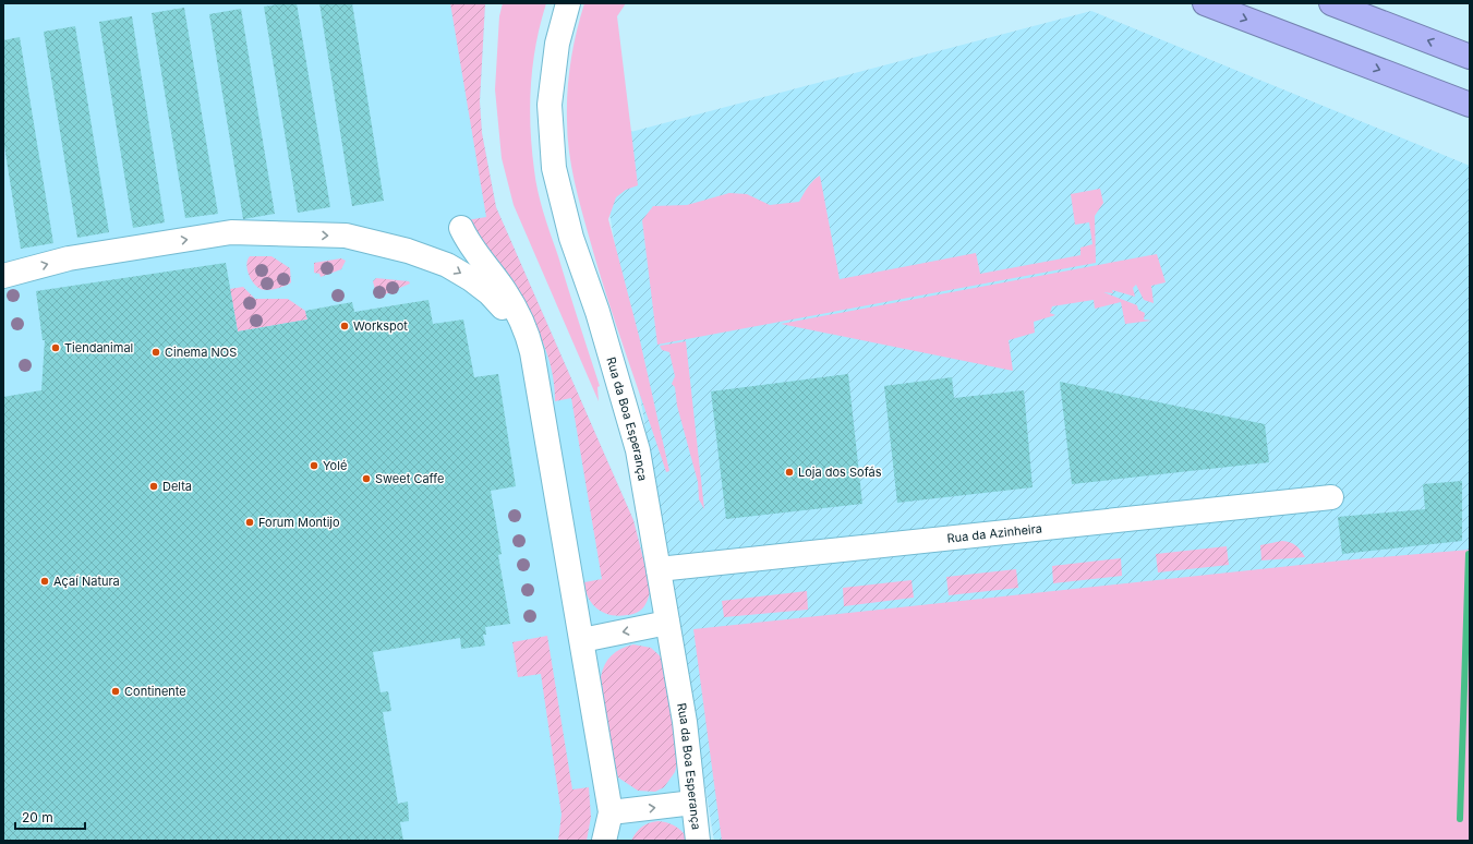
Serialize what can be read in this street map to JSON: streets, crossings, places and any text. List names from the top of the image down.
{
  "streets": {
    "street": ["Rua da Boa Esperança", "Rua da Azinheira"]
  },
  "crossings": [
    ["Rua da Boa Esperança", "Rua da Azinheira"]
  ],
  "places": [
    "Workspot",
    "Tiendanimal",
    "Cinema NOS",
    "Yolé",
    "Loja dos Sofás",
    "Sweet Caffe",
    "Delta",
    "Forum Montijo",
    "Açaí Natura",
    "Continente"
  ],
  "scale_bar": "20 m"
}
